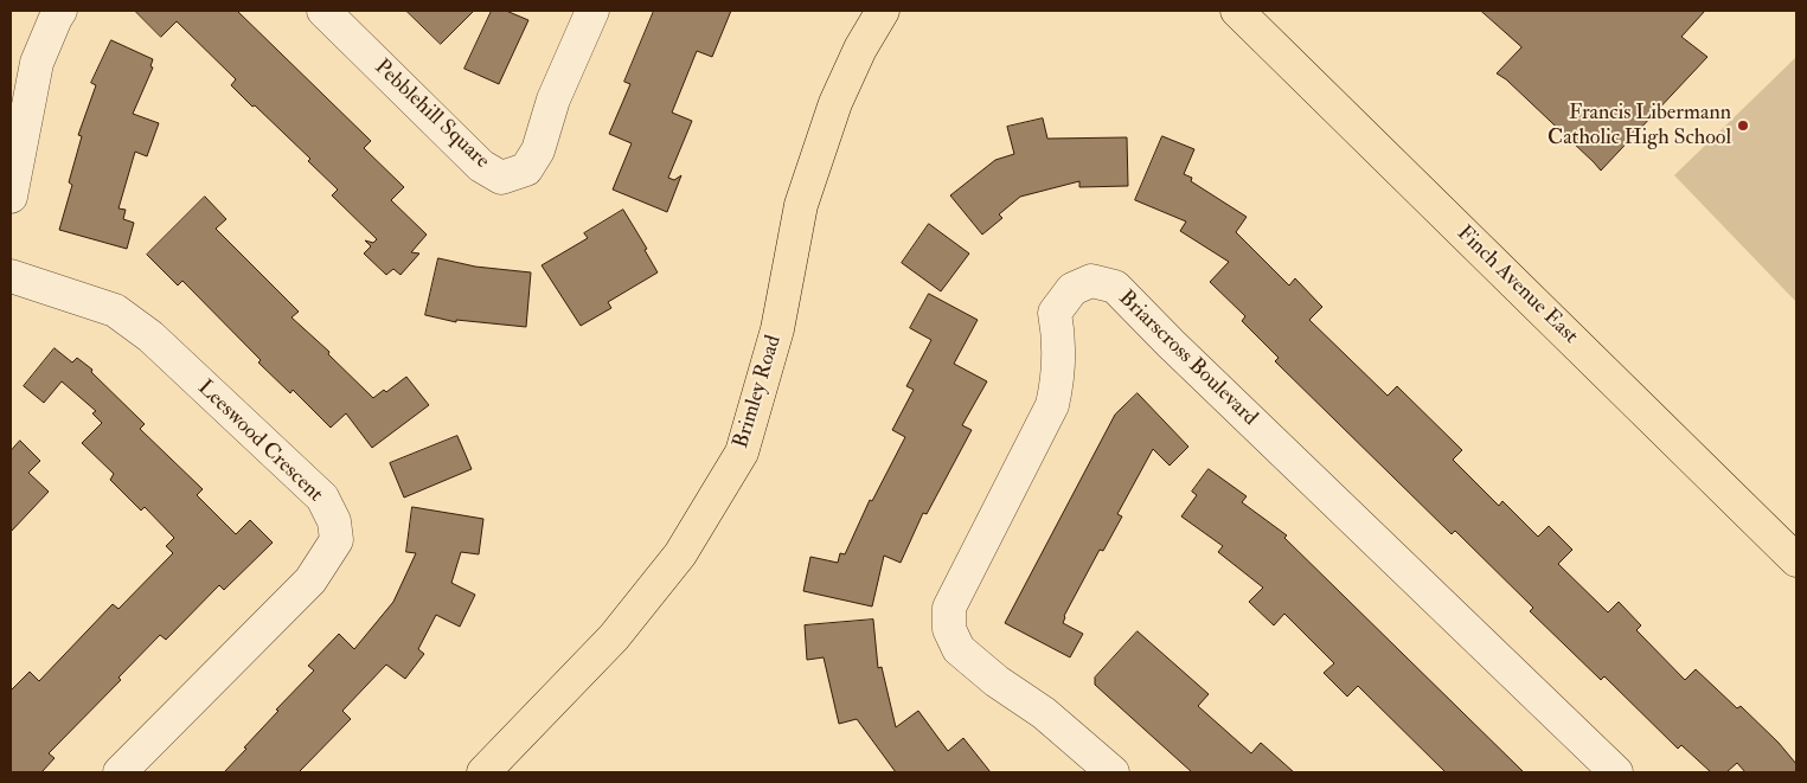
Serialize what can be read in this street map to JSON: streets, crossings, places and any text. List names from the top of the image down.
{
  "streets": {
    "main road": ["Finch Avenue East", "Brimley Road"],
    "street": ["Pebblehill Square", "Briarscross Boulevard", "Leeswood Crescent"]
  },
  "places": ["Francis Libermann Catholic High School"]
}
